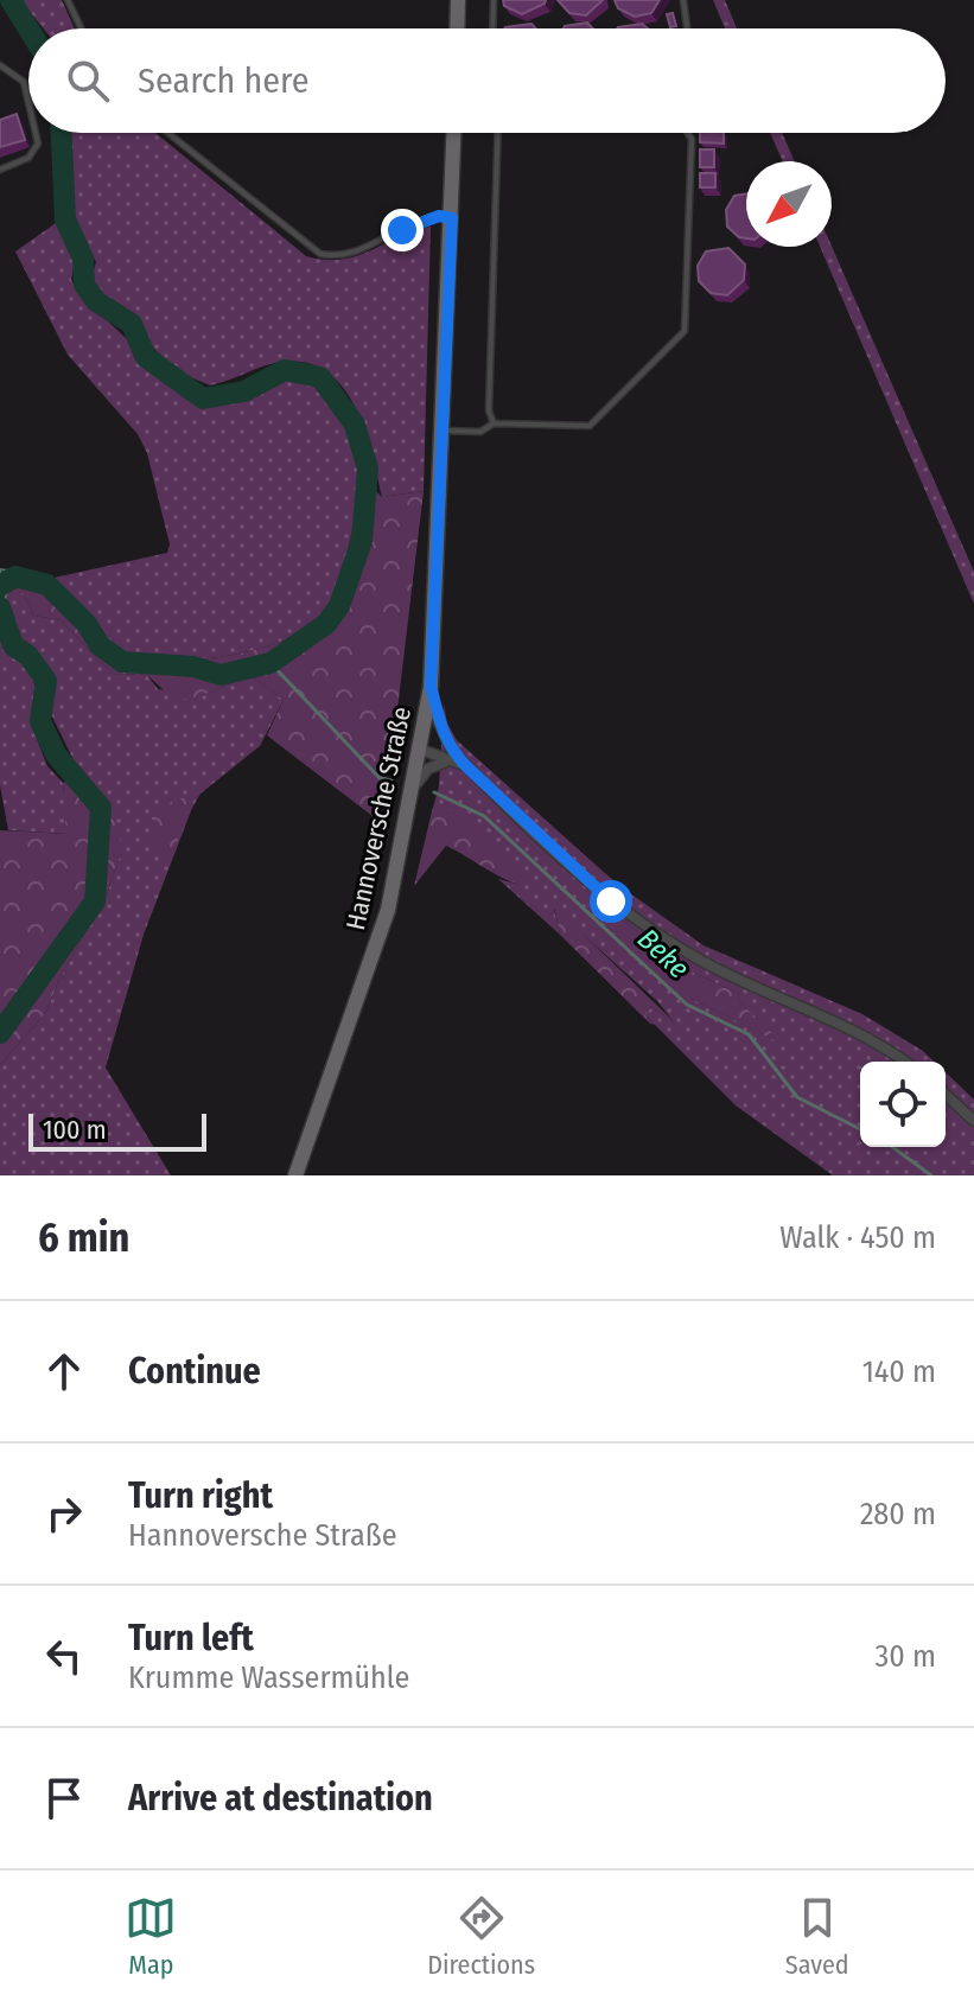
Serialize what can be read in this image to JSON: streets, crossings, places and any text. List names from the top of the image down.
{
  "streets": {
    "main road": ["Hannoversche Straße"]
  },
  "water": ["Beke"],
  "scale_bar": "100 m",
  "north": "bottom left",
  "page": {
    "search": "Search here",
    "scale": "100 m",
    "heading": ["6 min", "Walk · 450 m"],
    "list": [
      ["Continue", "140 m"],
      ["Turn right", "Hannoversche Straße", "280 m"],
      ["Turn left", "Krumme Wassermühle", "30 m"],
      "Arrive at destination"
    ],
    "nav": ["Map", "Directions", "Saved"]
  }
}
